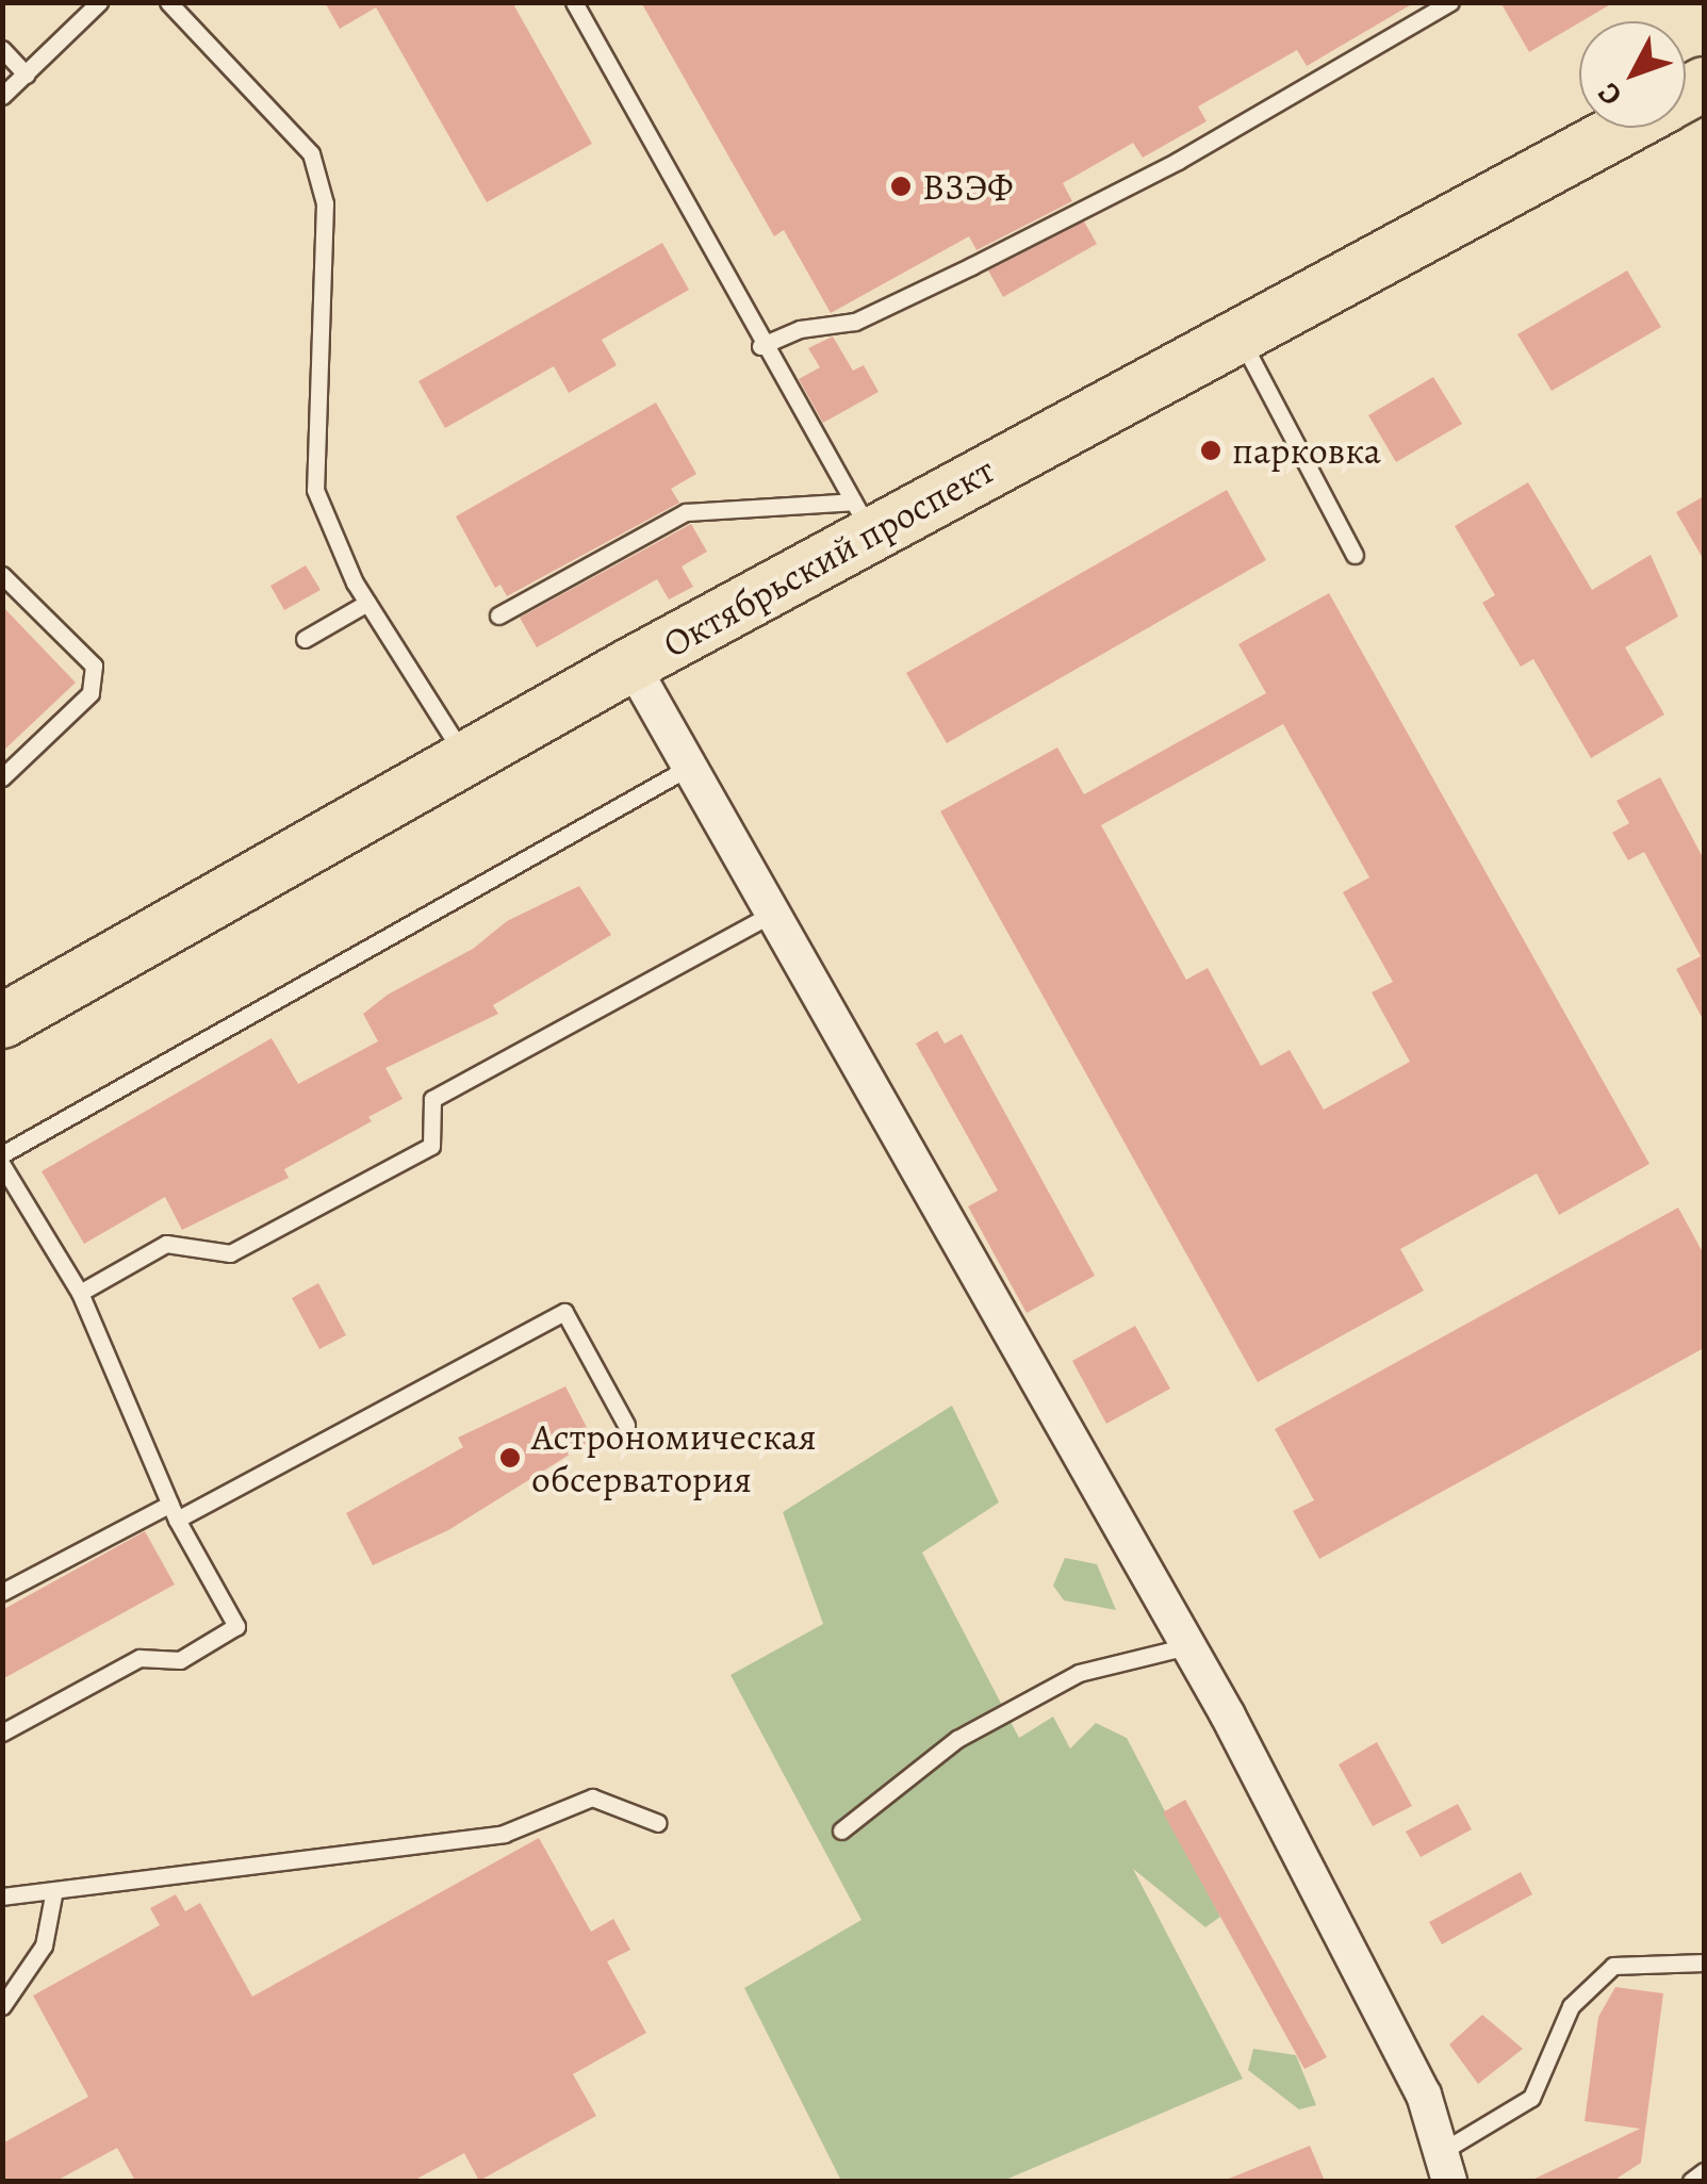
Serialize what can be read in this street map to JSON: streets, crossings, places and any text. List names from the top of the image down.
{
  "streets": {
    "main road": ["Октябрьский проспект"]
  },
  "places": ["ВЗЭФ", "парковка", "Aстрономическая обсерватория"],
  "north": "bottom left"
}
